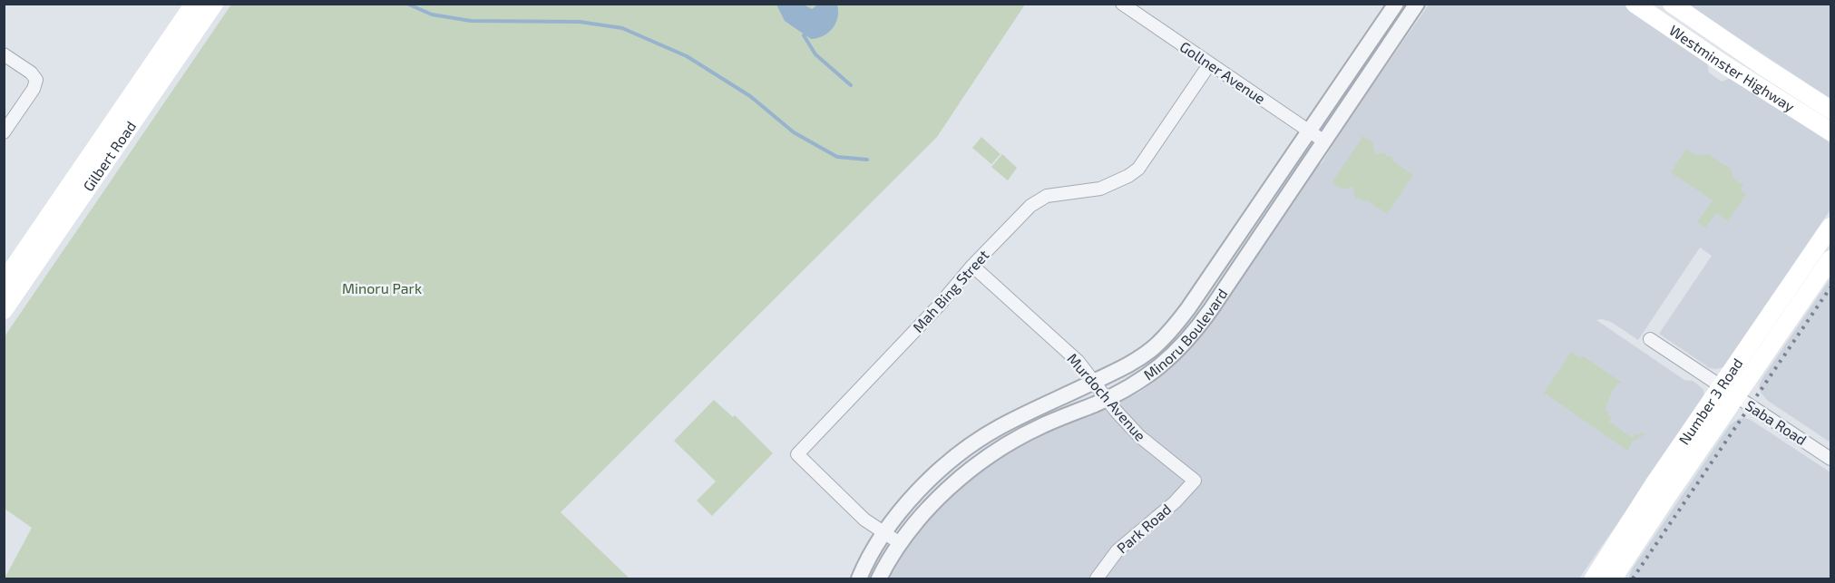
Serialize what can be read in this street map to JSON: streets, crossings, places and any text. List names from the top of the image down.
{
  "streets": {
    "main road": ["Westminster Highway", "Gilbert Road", "Number 3 Road"],
    "street": [
      "Gollner Avenue",
      "Mah Bing Street",
      "Minoru Boulevard",
      "Murdoch Avenue",
      "Saba Road",
      "Park Road"
    ]
  },
  "crossings": [
    ["Gollner Avenue", "Mah Bing Street"],
    ["Gollner Avenue", "Minoru Boulevard"],
    ["Mah Bing Street", "Minoru Boulevard"],
    ["Mah Bing Street", "Murdoch Avenue"],
    ["Minoru Boulevard", "Murdoch Avenue"],
    ["Murdoch Avenue", "Park Road"],
    ["Number 3 Road", "Saba Road"]
  ],
  "parks": ["Minoru Park"]
}
